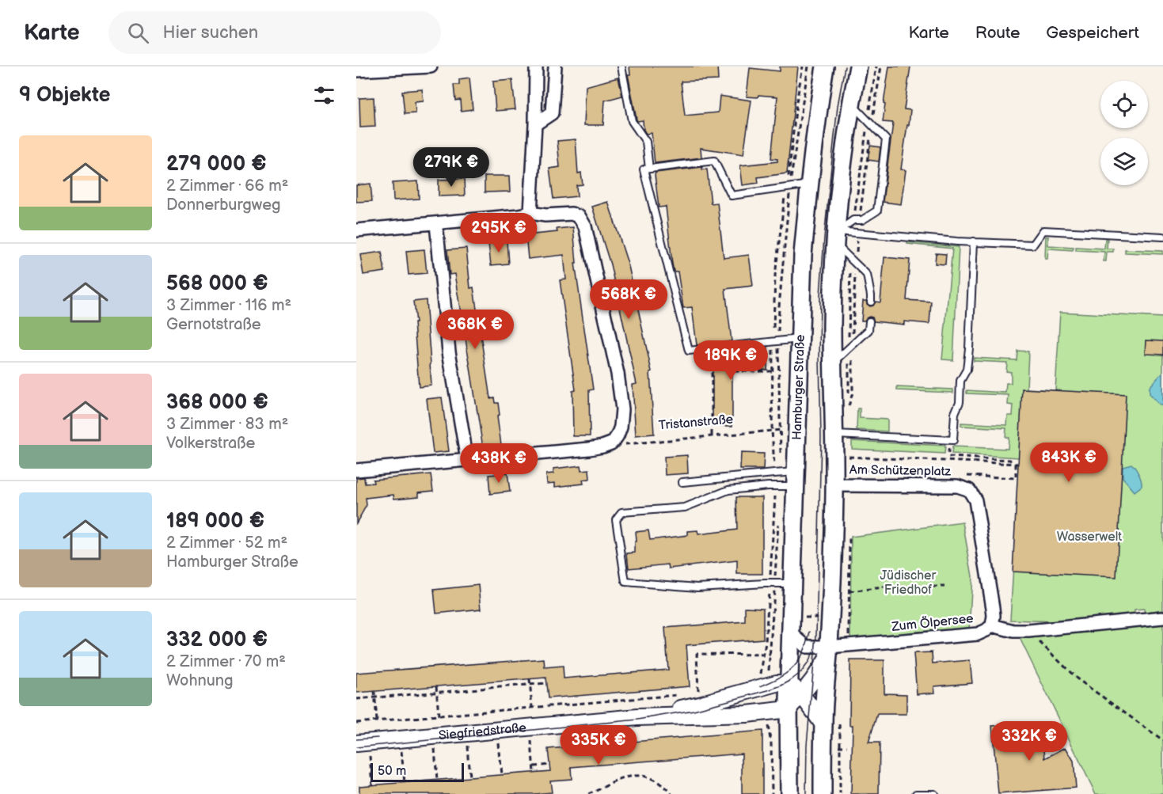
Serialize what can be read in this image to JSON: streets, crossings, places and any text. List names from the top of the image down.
{
  "streets": {
    "main road": ["Hamburger Straße"],
    "street": ["Am Schützenplatz", "Zum Ölpersee", "Siegfriedstraße"],
    "path": ["Tristanstraße"]
  },
  "crossings": [
    ["Hamburger Straße", "Zum Ölpersee"],
    ["Hamburger Straße", "Siegfriedstraße"],
    ["Am Schützenplatz", "Zum Ölpersee"]
  ],
  "parks": ["Wasserwelt", "Jüdischer Friedhof"],
  "scale_bar": "50 m",
  "page": {
    "header": "Karte",
    "search": "Hier suchen",
    "nav": ["Karte", "Route", "Gespeichert"],
    "heading": "9 Objekte",
    "list": [
      {
        "name": "279 000 €",
        "note": "2 Zimmer · 66 m² · Donnerburgweg"
      },
      {
        "name": "568 000 €",
        "note": "3 Zimmer · 116 m² · Gernotstraße"
      },
      {
        "name": "368 000 €",
        "note": "3 Zimmer · 83 m² · Volkerstraße"
      },
      {
        "name": "189 000 €",
        "note": "2 Zimmer · 52 m² · Hamburger Straße"
      },
      {
        "name": "332 000 €",
        "note": "2 Zimmer · 70 m² · Wohnung"
      }
    ],
    "price": [
      "279K €",
      "295K €",
      "568K €",
      "368K €",
      "189K €",
      "843K €",
      "438K €",
      "332K €",
      "335K €"
    ],
    "scale": "50 m"
  }
}
